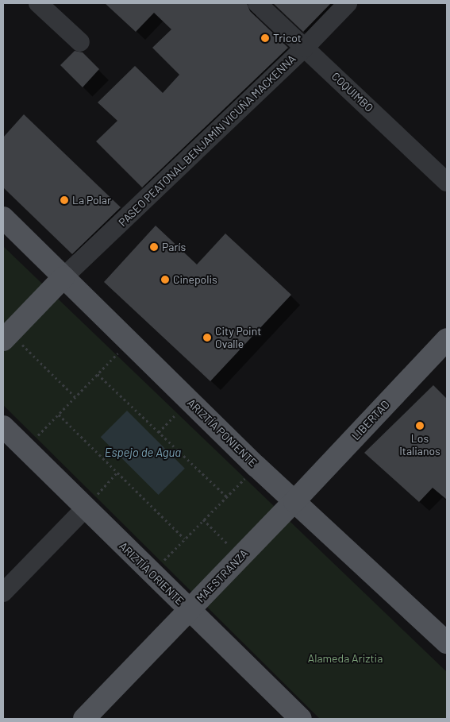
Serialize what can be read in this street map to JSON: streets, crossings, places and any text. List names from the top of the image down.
{
  "streets": {
    "main road": [
      "LIBERTAD",
      "ARIZTÍA PONIENTE",
      "ARIZTÍA ORIENTE",
      "MAESTRANZA"
    ],
    "street": ["COQUIMBO", "PASEO PEATONAL BENJAMÍN VICUÑA MACKENNA"]
  },
  "crossings": [
    ["COQUIMBO", "PASEO PEATONAL BENJAMÍN VICUÑA MACKENNA"],
    ["PASEO PEATONAL BENJAMÍN VICUÑA MACKENNA", "ARIZTÍA PONIENTE"],
    ["LIBERTAD", "ARIZTÍA PONIENTE"],
    ["LIBERTAD", "MAESTRANZA"],
    ["ARIZTÍA PONIENTE", "MAESTRANZA"],
    ["ARIZTÍA ORIENTE", "MAESTRANZA"]
  ],
  "water": ["Espejo de Agua"],
  "parks": ["Alameda Ariztia"],
  "places": [
    "Tricot",
    "La Polar",
    "París",
    "Cinepolis",
    "City Point Ovalle",
    "Los Italianos"
  ]
}
